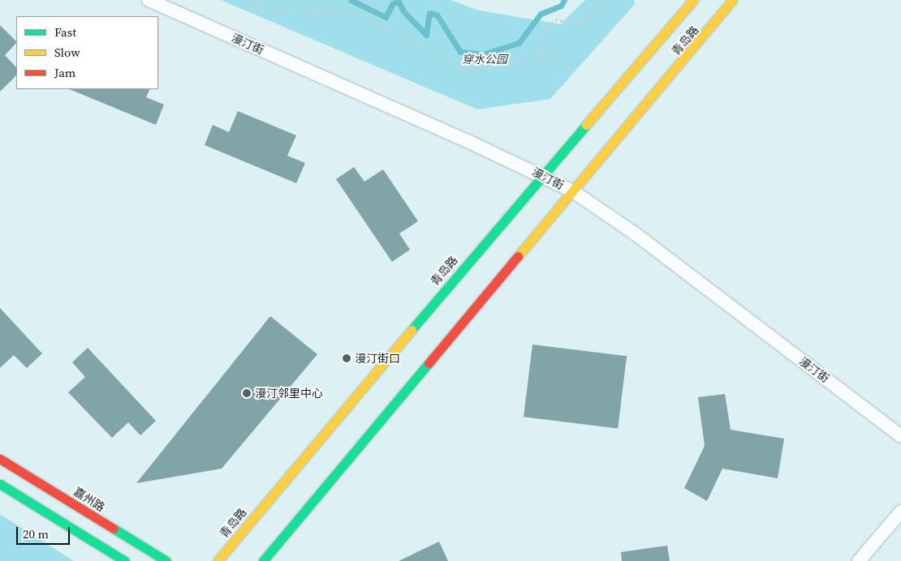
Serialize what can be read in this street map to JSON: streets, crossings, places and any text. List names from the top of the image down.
{
  "streets": {
    "main road": ["青岛路", "嘉州路"],
    "street": ["漫汀街"]
  },
  "crossings": [
    ["青岛路", "漫汀街"]
  ],
  "parks": ["穿水公园"],
  "places": ["漫汀街口", "漫汀邻里中心"],
  "legend": ["Fast", "Slow", "Jam"],
  "scale_bar": "20 m"
}
